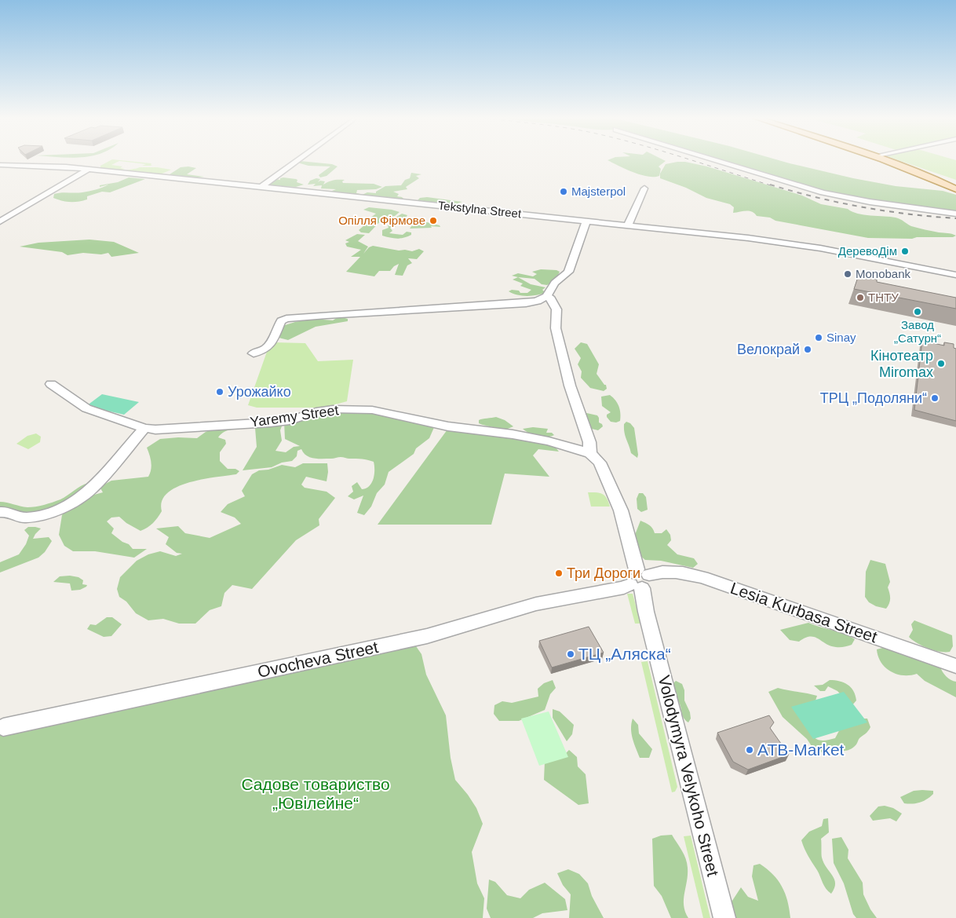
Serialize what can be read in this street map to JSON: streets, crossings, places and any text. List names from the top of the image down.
{
  "streets": {
    "street": [
      "Tekstylna Street",
      "Yaremy Street",
      "Lesia Kurbasa Street",
      "Ovocheva Street",
      "Volodymyra Velykoho Street"
    ]
  },
  "crossings": [
    ["Yaremy Street", "Volodymyra Velykoho Street"],
    ["Lesia Kurbasa Street", "Ovocheva Street"],
    ["Lesia Kurbasa Street", "Volodymyra Velykoho Street"],
    ["Ovocheva Street", "Volodymyra Velykoho Street"]
  ],
  "parks": ["Садове товариство „Ювілейне“"],
  "places": [
    "Majsterpol",
    "Опілля Фірмове",
    "ДеревоДім",
    "Monobank",
    "ТНТУ",
    "Завод „Сатурн“",
    "Sinay",
    "Велокрай",
    "Кінотеатр Miromax",
    "Урожайко",
    "ТРЦ „Подоляни“",
    "Три Дороги",
    "ТЦ „Аляска“",
    "ATB-Market"
  ]
}
